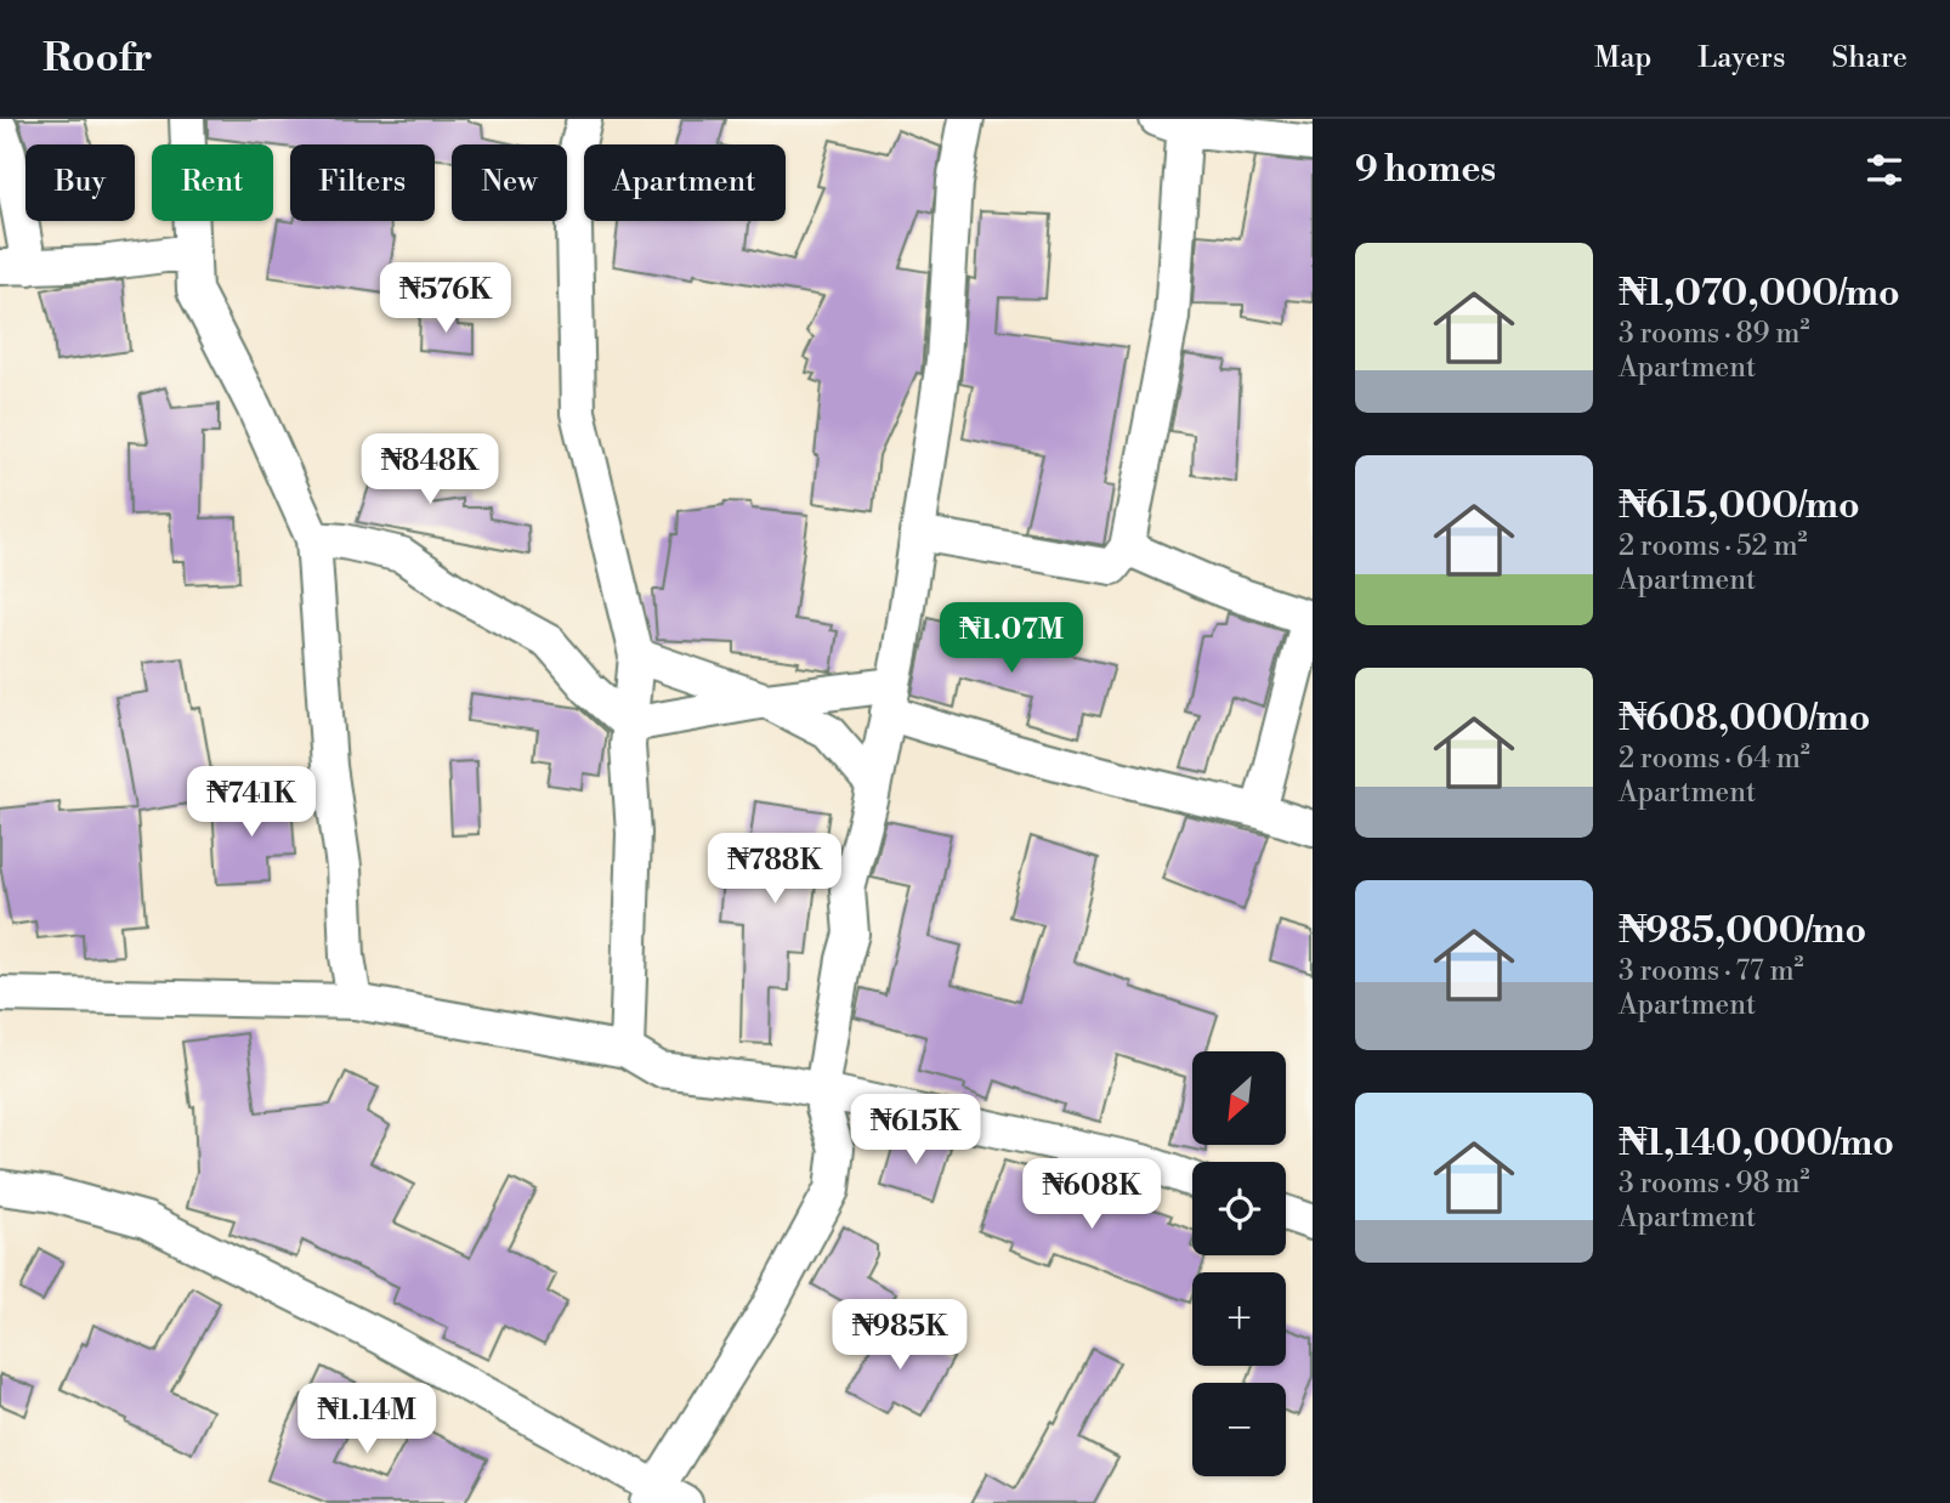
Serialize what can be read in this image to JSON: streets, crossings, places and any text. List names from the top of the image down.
{
  "north": "bottom left",
  "page": {
    "header": "Roofr",
    "nav": ["Map", "Layers", "Share"],
    "heading": "9 homes",
    "chip": [
      "Buy",
      "Rent",
      "Filters",
      "New",
      "Apartment"
    ],
    "list": [
      {
        "name": "₦1,070,000/mo",
        "note": "3 rooms · 89 m² · Apartment"
      },
      {
        "name": "₦615,000/mo",
        "note": "2 rooms · 52 m² · Apartment"
      },
      {
        "name": "₦608,000/mo",
        "note": "2 rooms · 64 m² · Apartment"
      },
      {
        "name": "₦985,000/mo",
        "note": "3 rooms · 77 m² · Apartment"
      },
      {
        "name": "₦1,140,000/mo",
        "note": "3 rooms · 98 m² · Apartment"
      }
    ],
    "price": [
      "₦576K",
      "₦848K",
      "₦1.07M",
      "₦741K",
      "₦788K",
      "₦615K",
      "₦608K",
      "₦985K",
      "₦1.14M"
    ],
    "map_buttons": ["+", "−"]
  }
}
